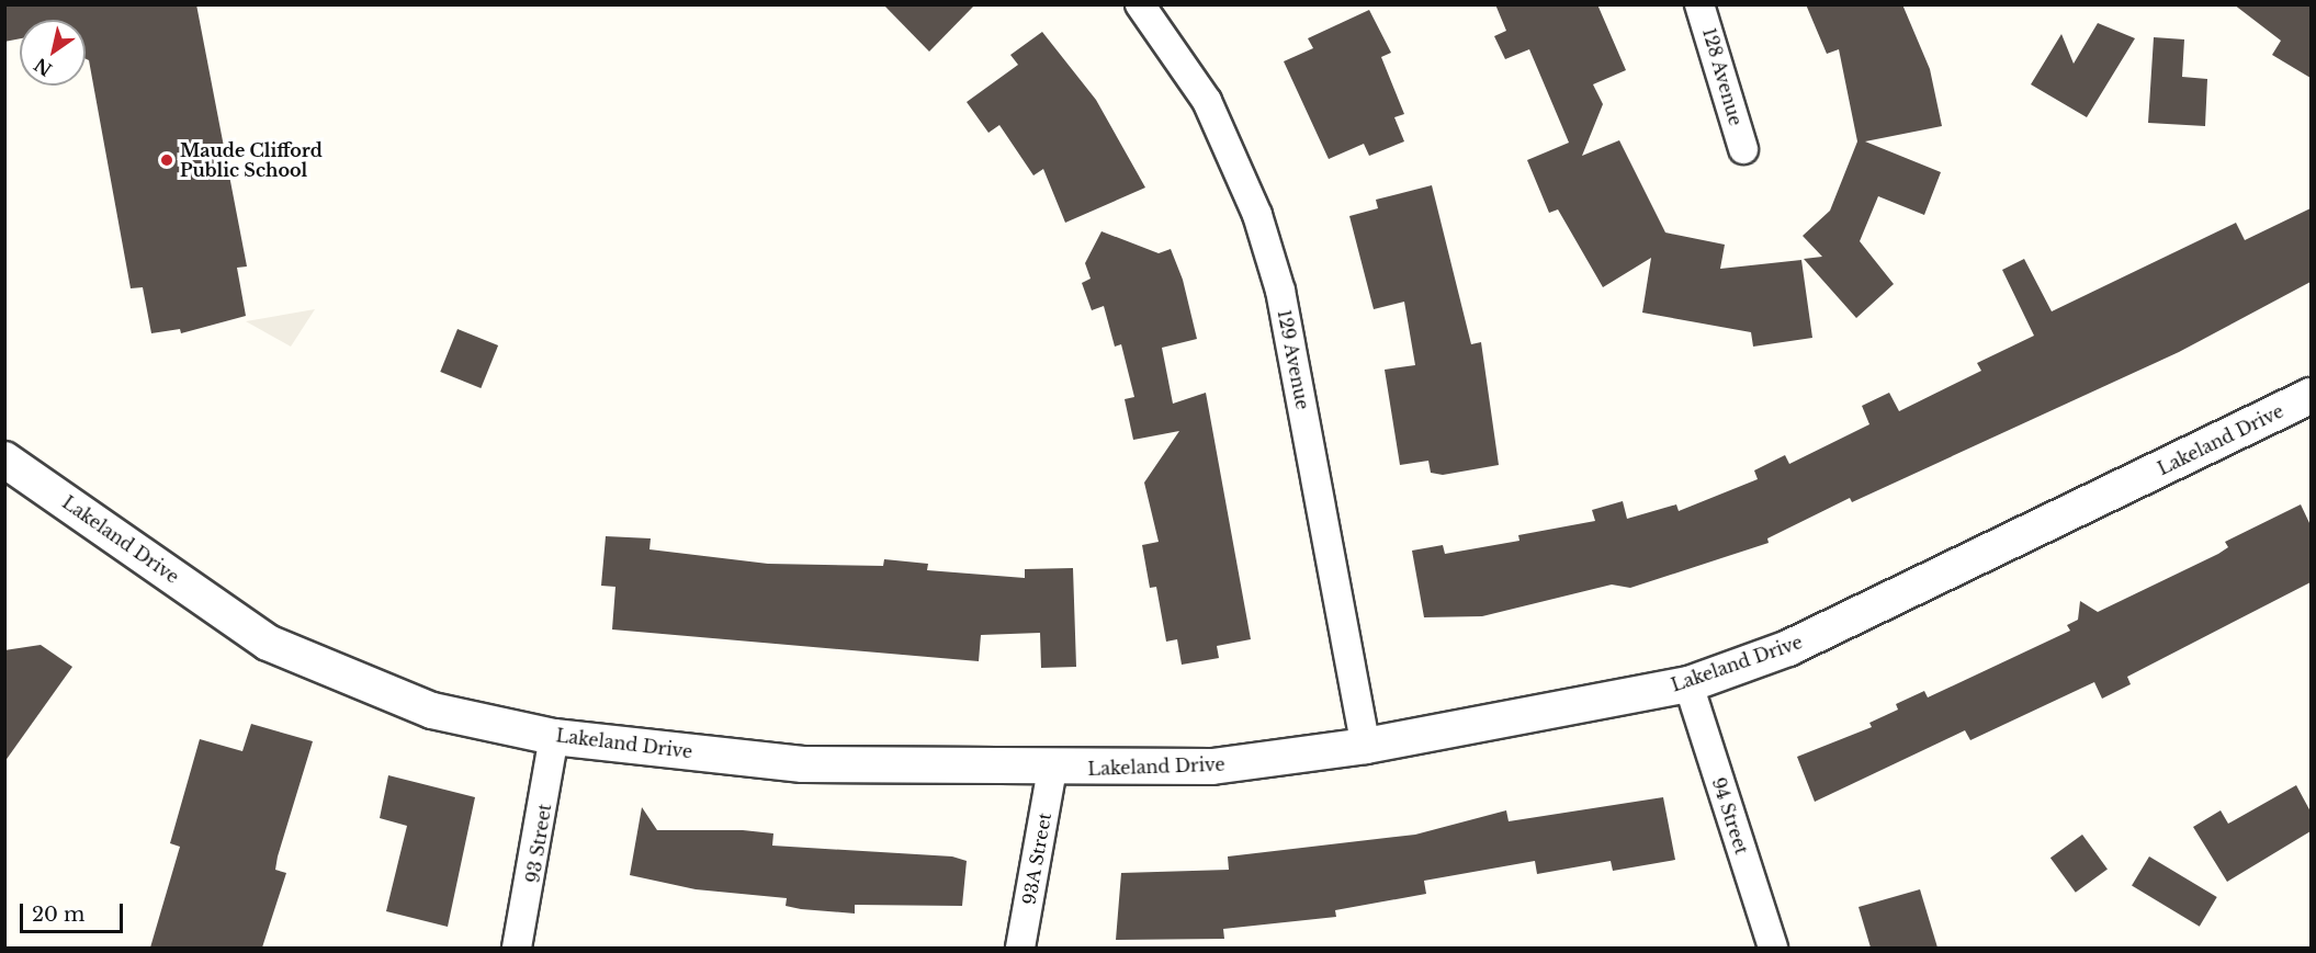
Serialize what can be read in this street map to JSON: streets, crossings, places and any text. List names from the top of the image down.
{
  "streets": {
    "street": [
      "128 Avenue",
      "129 Avenue",
      "Lakeland Drive",
      "94 Street",
      "93 Street",
      "93A Street"
    ]
  },
  "crossings": [
    ["129 Avenue", "Lakeland Drive"],
    ["Lakeland Drive", "94 Street"],
    ["Lakeland Drive", "93 Street"],
    ["Lakeland Drive", "93A Street"]
  ],
  "places": ["Maude Clifford Public School"],
  "scale_bar": "20 m",
  "north": "bottom left"
}
